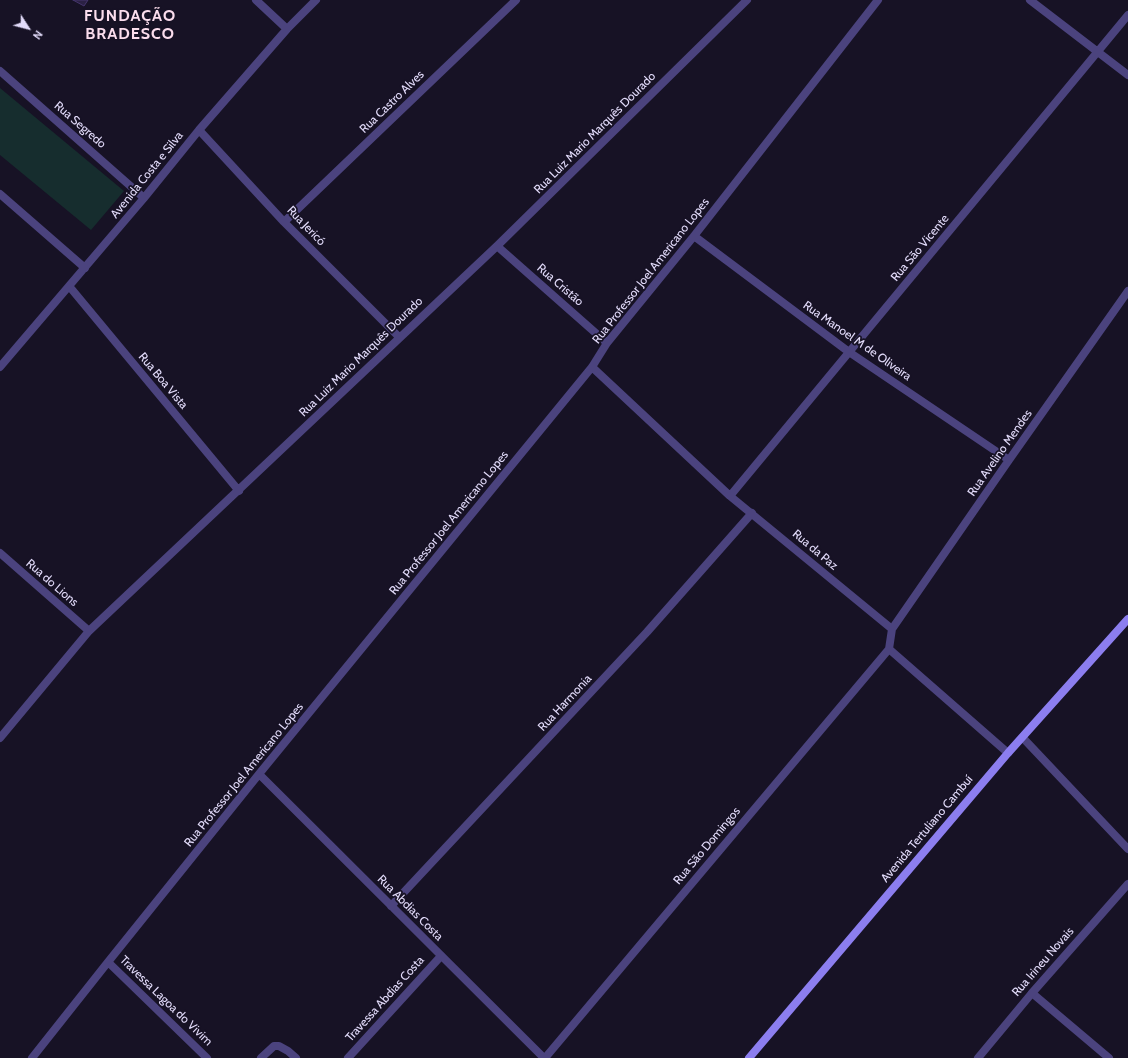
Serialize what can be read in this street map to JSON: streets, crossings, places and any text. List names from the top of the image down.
{
  "streets": {
    "main road": ["Avenida Tertuliano Cambuí"],
    "street": [
      "Rua Castro Alves",
      "Rua Segredo",
      "Rua Luiz Mario Marquês Dourado",
      "Avenida Costa e Silva",
      "Rua Jericó",
      "Rua São Vicente",
      "Rua Professor Joel Americano Lopes",
      "Rua Cristão",
      "Rua Manoel M de Oliveira",
      "Rua Boa Vista",
      "Rua Avelino Mendes",
      "Rua da Paz",
      "Rua do Lions",
      "Rua Harmonia",
      "Rua São Domingos",
      "Rua Abdias Costa",
      "Rua Irineu Novais",
      "Travessa Abdias Costa",
      "Travessa Lagoa do Vivim"
    ]
  },
  "crossings": [
    ["Rua Castro Alves", "Rua Jericó"],
    ["Rua Segredo", "Avenida Costa e Silva"],
    ["Rua Luiz Mario Marquês Dourado", "Rua Jericó"],
    ["Rua Luiz Mario Marquês Dourado", "Rua Cristão"],
    ["Rua Luiz Mario Marquês Dourado", "Rua Boa Vista"],
    ["Rua Luiz Mario Marquês Dourado", "Rua do Lions"],
    ["Avenida Costa e Silva", "Rua Jericó"],
    ["Avenida Costa e Silva", "Rua Boa Vista"],
    ["Rua São Vicente", "Rua Manoel M de Oliveira"],
    ["Rua São Vicente", "Rua da Paz"],
    ["Rua Professor Joel Americano Lopes", "Rua Cristão"],
    ["Rua Professor Joel Americano Lopes", "Rua Manoel M de Oliveira"],
    ["Rua Professor Joel Americano Lopes", "Rua da Paz"],
    ["Rua Professor Joel Americano Lopes", "Rua Abdias Costa"],
    ["Rua Professor Joel Americano Lopes", "Travessa Lagoa do Vivim"],
    ["Rua Manoel M de Oliveira", "Rua Avelino Mendes"],
    ["Rua Avelino Mendes", "Rua da Paz"],
    ["Rua da Paz", "Rua Harmonia"],
    ["Rua Harmonia", "Rua Abdias Costa"],
    ["Rua São Domingos", "Rua Abdias Costa"],
    ["Rua Abdias Costa", "Travessa Abdias Costa"]
  ],
  "districts": ["FUNDAÇÃO BRADESCO"],
  "north": "bottom right"
}
